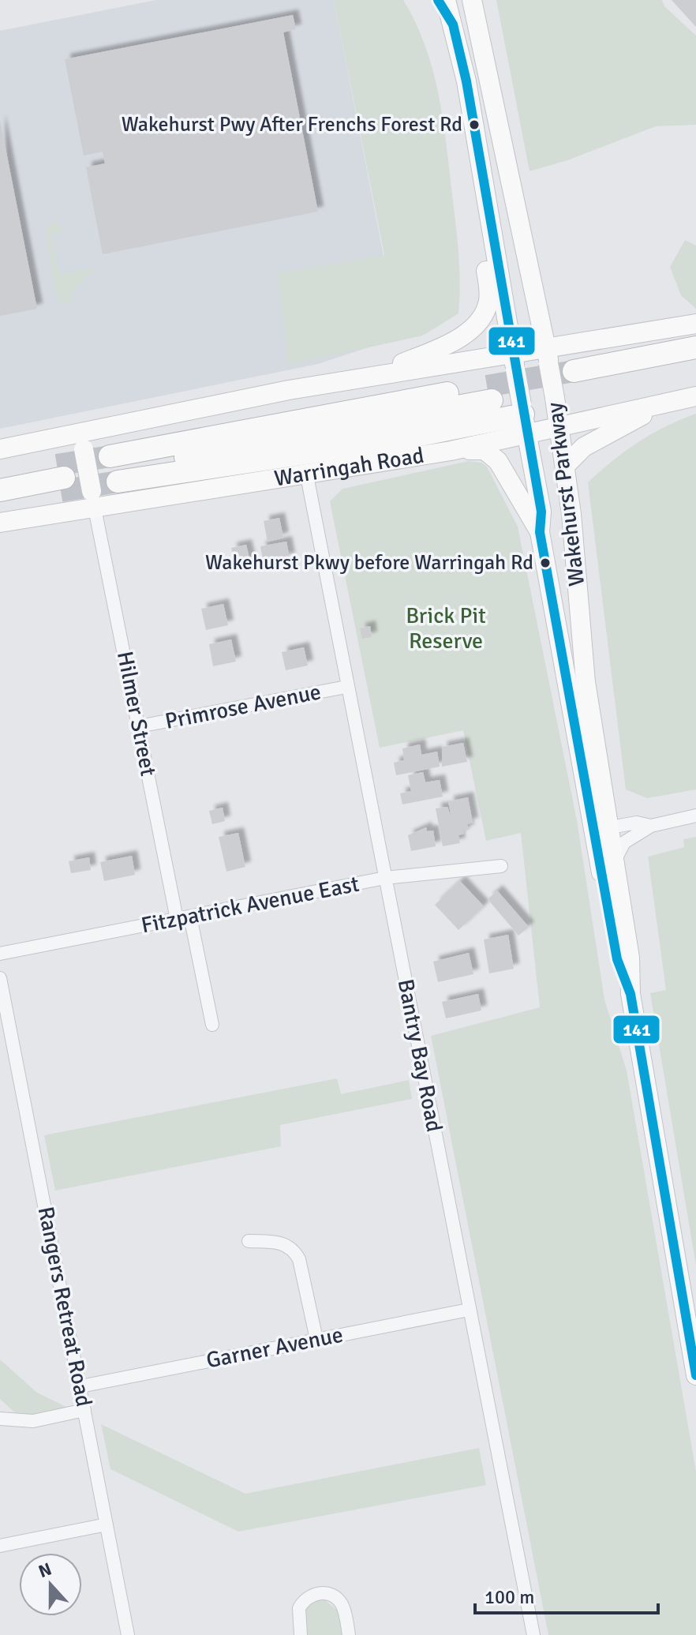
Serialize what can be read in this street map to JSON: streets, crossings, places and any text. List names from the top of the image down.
{
  "streets": {
    "highway": ["Warringah Road"],
    "main road": ["Wakehurst Parkway"],
    "street": [
      "Primrose Avenue",
      "Hilmer Street",
      "Fitzpatrick Avenue East",
      "Bantry Bay Road",
      "Rangers Retreat Road",
      "Garner Avenue"
    ]
  },
  "crossings": [
    ["Warringah Road", "Wakehurst Parkway"],
    ["Warringah Road", "Hilmer Street"],
    ["Warringah Road", "Bantry Bay Road"],
    ["Primrose Avenue", "Hilmer Street"],
    ["Primrose Avenue", "Bantry Bay Road"],
    ["Hilmer Street", "Fitzpatrick Avenue East"],
    ["Fitzpatrick Avenue East", "Bantry Bay Road"],
    ["Bantry Bay Road", "Garner Avenue"],
    ["Rangers Retreat Road", "Garner Avenue"]
  ],
  "parks": ["Brick Pit Reserve"],
  "places": ["Wakehurst Pwy After Frenchs Forest Rd", "Wakehurst Pkwy before Warringah Rd"],
  "lines": ["transit line 141"],
  "scale_bar": "100 m",
  "north": "top"
}
